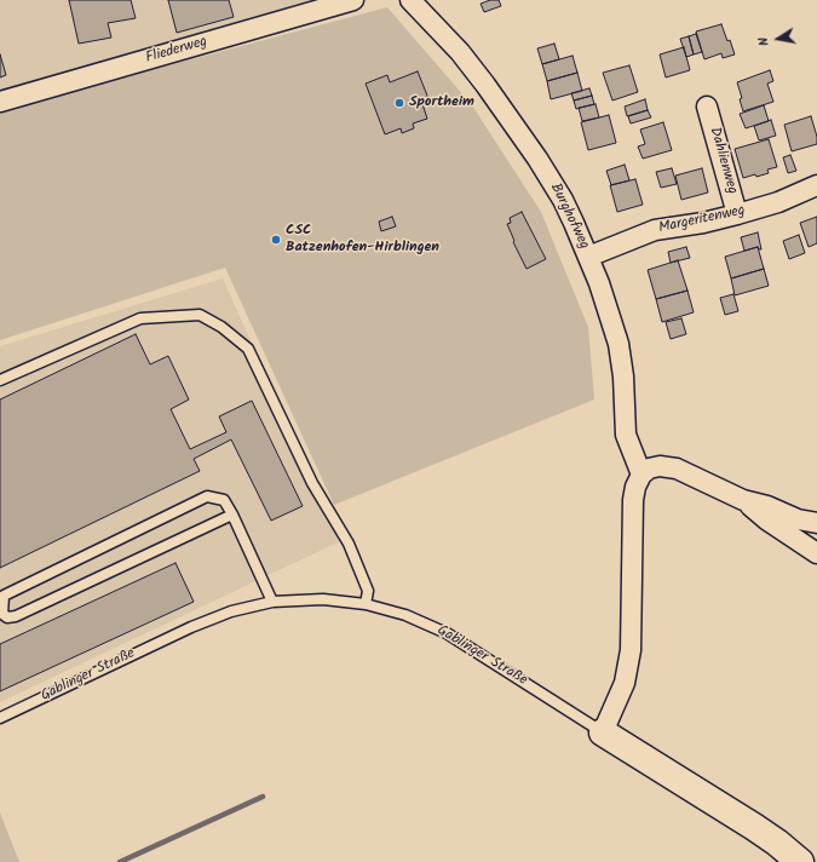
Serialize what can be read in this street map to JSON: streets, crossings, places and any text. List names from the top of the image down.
{
  "streets": {
    "street": [
      "Fliederweg",
      "Dahlienweg",
      "Burghofweg",
      "Margeritenweg"
    ],
    "lane": ["Gablinger Straße"]
  },
  "crossings": [
    ["Dahlienweg", "Margeritenweg"],
    ["Burghofweg", "Margeritenweg"]
  ],
  "places": ["Sportheim", "CSC Batzenhofen-Hirblingen"],
  "north": "left"
}
